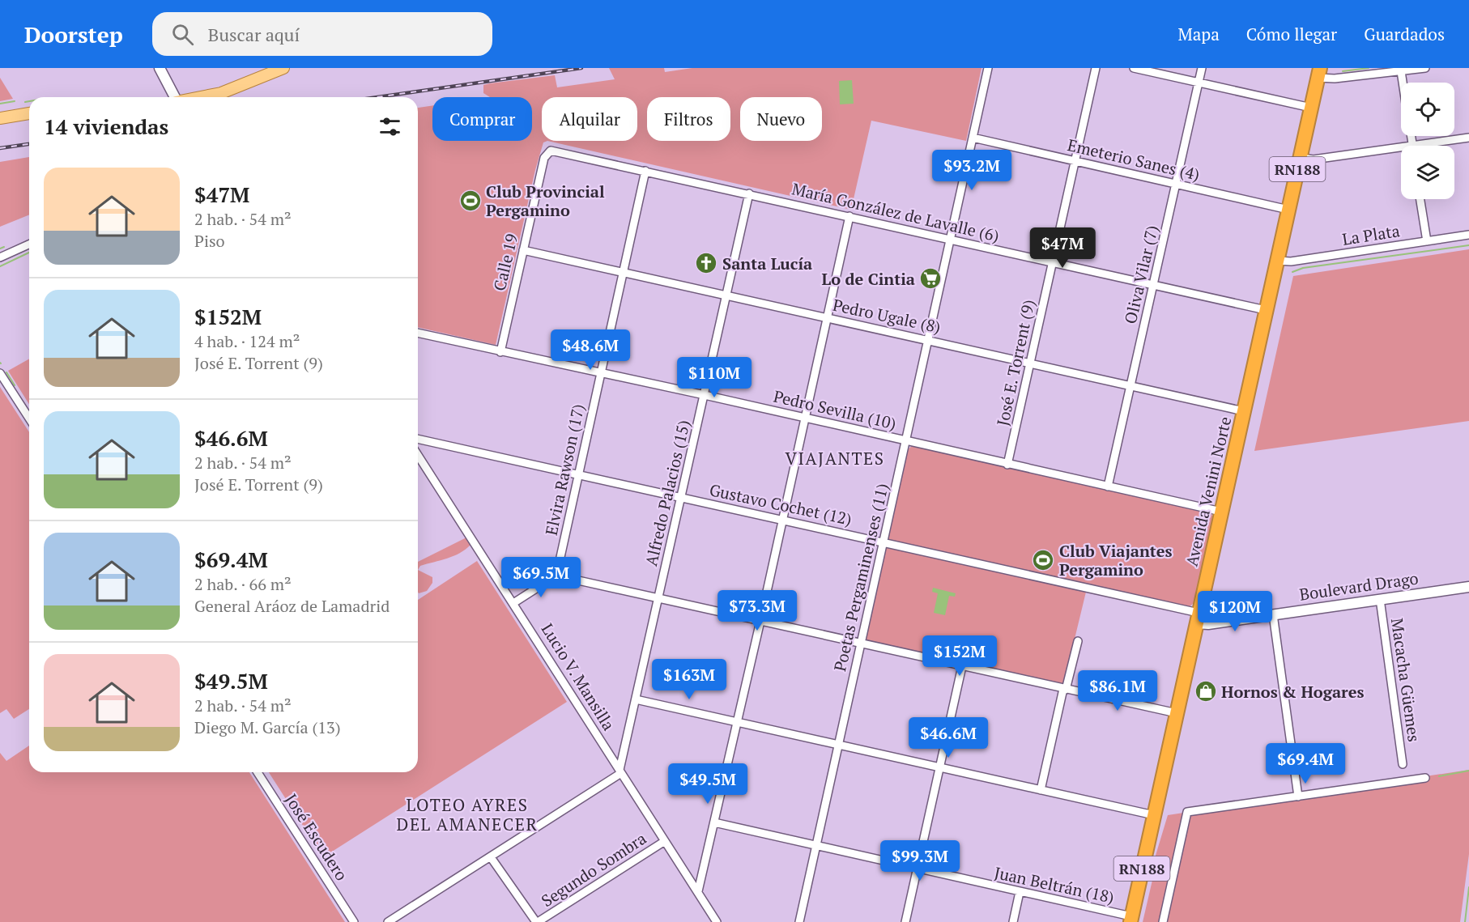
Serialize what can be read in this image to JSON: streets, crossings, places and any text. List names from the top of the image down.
{
  "streets": {
    "highway": ["RN188", "Avenida Venini Norte"],
    "main road": ["Boulevard Drago"],
    "street": [
      "Emeterio Sanes (4)",
      "María González de Lavalle (6)",
      "La Plata",
      "Calle 19",
      "Oliva Vilar (7)",
      "Pedro Ugale (8)",
      "José E. Torrent (9)",
      "Pedro Sevilla (10)",
      "Elvira Rawson (17)",
      "Alfredo Palacios (15)",
      "Gustavo Cochet (12)",
      "Poetas Pergaminenses (11)",
      "Lucio V. Mansilla",
      "Macacha Güemes",
      "José Escudero",
      "Segundo Sombra",
      "Juan Beltrán (18)"
    ]
  },
  "crossings": [
    ["Emeterio Sanes (4)", "Oliva Vilar (7)"],
    ["Emeterio Sanes (4)", "José E. Torrent (9)"],
    ["Emeterio Sanes (4)", "Avenida Venini Norte"],
    ["Emeterio Sanes (4)", "Poetas Pergaminenses (11)"],
    ["María González de Lavalle (6)", "Calle 19"],
    ["María González de Lavalle (6)", "Oliva Vilar (7)"],
    ["María González de Lavalle (6)", "José E. Torrent (9)"],
    ["María González de Lavalle (6)", "Elvira Rawson (17)"],
    ["María González de Lavalle (6)", "Avenida Venini Norte"],
    ["María González de Lavalle (6)", "Alfredo Palacios (15)"],
    ["María González de Lavalle (6)", "Poetas Pergaminenses (11)"],
    ["La Plata", "Avenida Venini Norte"],
    ["Calle 19", "Pedro Ugale (8)"],
    ["Calle 19", "Pedro Sevilla (10)"],
    ["Oliva Vilar (7)", "Pedro Ugale (8)"],
    ["Oliva Vilar (7)", "Pedro Sevilla (10)"],
    ["Pedro Ugale (8)", "José E. Torrent (9)"],
    ["Pedro Ugale (8)", "Elvira Rawson (17)"],
    ["Pedro Ugale (8)", "Avenida Venini Norte"],
    ["Pedro Ugale (8)", "Alfredo Palacios (15)"],
    ["Pedro Ugale (8)", "Poetas Pergaminenses (11)"],
    ["José E. Torrent (9)", "Pedro Sevilla (10)"],
    ["Pedro Sevilla (10)", "Elvira Rawson (17)"],
    ["Pedro Sevilla (10)", "Avenida Venini Norte"],
    ["Pedro Sevilla (10)", "Alfredo Palacios (15)"],
    ["Pedro Sevilla (10)", "Poetas Pergaminenses (11)"],
    ["Elvira Rawson (17)", "Gustavo Cochet (12)"],
    ["Avenida Venini Norte", "Gustavo Cochet (12)"],
    ["Avenida Venini Norte", "Boulevard Drago"],
    ["Avenida Venini Norte", "Juan Beltrán (18)"],
    ["Alfredo Palacios (15)", "Gustavo Cochet (12)"],
    ["Alfredo Palacios (15)", "Lucio V. Mansilla"],
    ["Gustavo Cochet (12)", "Poetas Pergaminenses (11)"],
    ["Gustavo Cochet (12)", "Boulevard Drago"],
    ["Poetas Pergaminenses (11)", "Juan Beltrán (18)"],
    ["Boulevard Drago", "Macacha Güemes"],
    ["Lucio V. Mansilla", "Segundo Sombra"]
  ],
  "districts": ["VIAJANTES", "LOTEO AYRES DEL AMANECER"],
  "places": {
    "sports": ["Club Provincial Pergamino", "Club Viajantes Pergamino"],
    "church": ["Santa Lucía"],
    "supermarket": ["Lo de Cintia"],
    "shop": ["Hornos & Hogares"]
  },
  "page": {
    "header": "Doorstep",
    "search": "Buscar aquí",
    "nav": ["Mapa", "Cómo llegar", "Guardados"],
    "chip": [
      "Comprar",
      "Alquilar",
      "Filtros",
      "Nuevo"
    ],
    "heading": "14 viviendas",
    "price": [
      "$93.2M",
      "$47M",
      "$48.6M",
      "$110M",
      "$69.5M",
      "$73.3M",
      "$120M",
      "$152M",
      "$163M",
      "$86.1M",
      "$46.6M",
      "$69.4M",
      "$49.5M",
      "$99.3M"
    ],
    "list": [
      {
        "name": "$47M",
        "note": "2 hab. · 54 m² · Piso"
      },
      {
        "name": "$152M",
        "note": "4 hab. · 124 m² · José E. Torrent (9)"
      },
      {
        "name": "$46.6M",
        "note": "2 hab. · 54 m² · José E. Torrent (9)"
      },
      {
        "name": "$69.4M",
        "note": "2 hab. · 66 m² · General Aráoz de Lamadrid"
      },
      {
        "name": "$49.5M",
        "note": "2 hab. · 54 m² · Diego M. García (13)"
      }
    ]
  }
}
